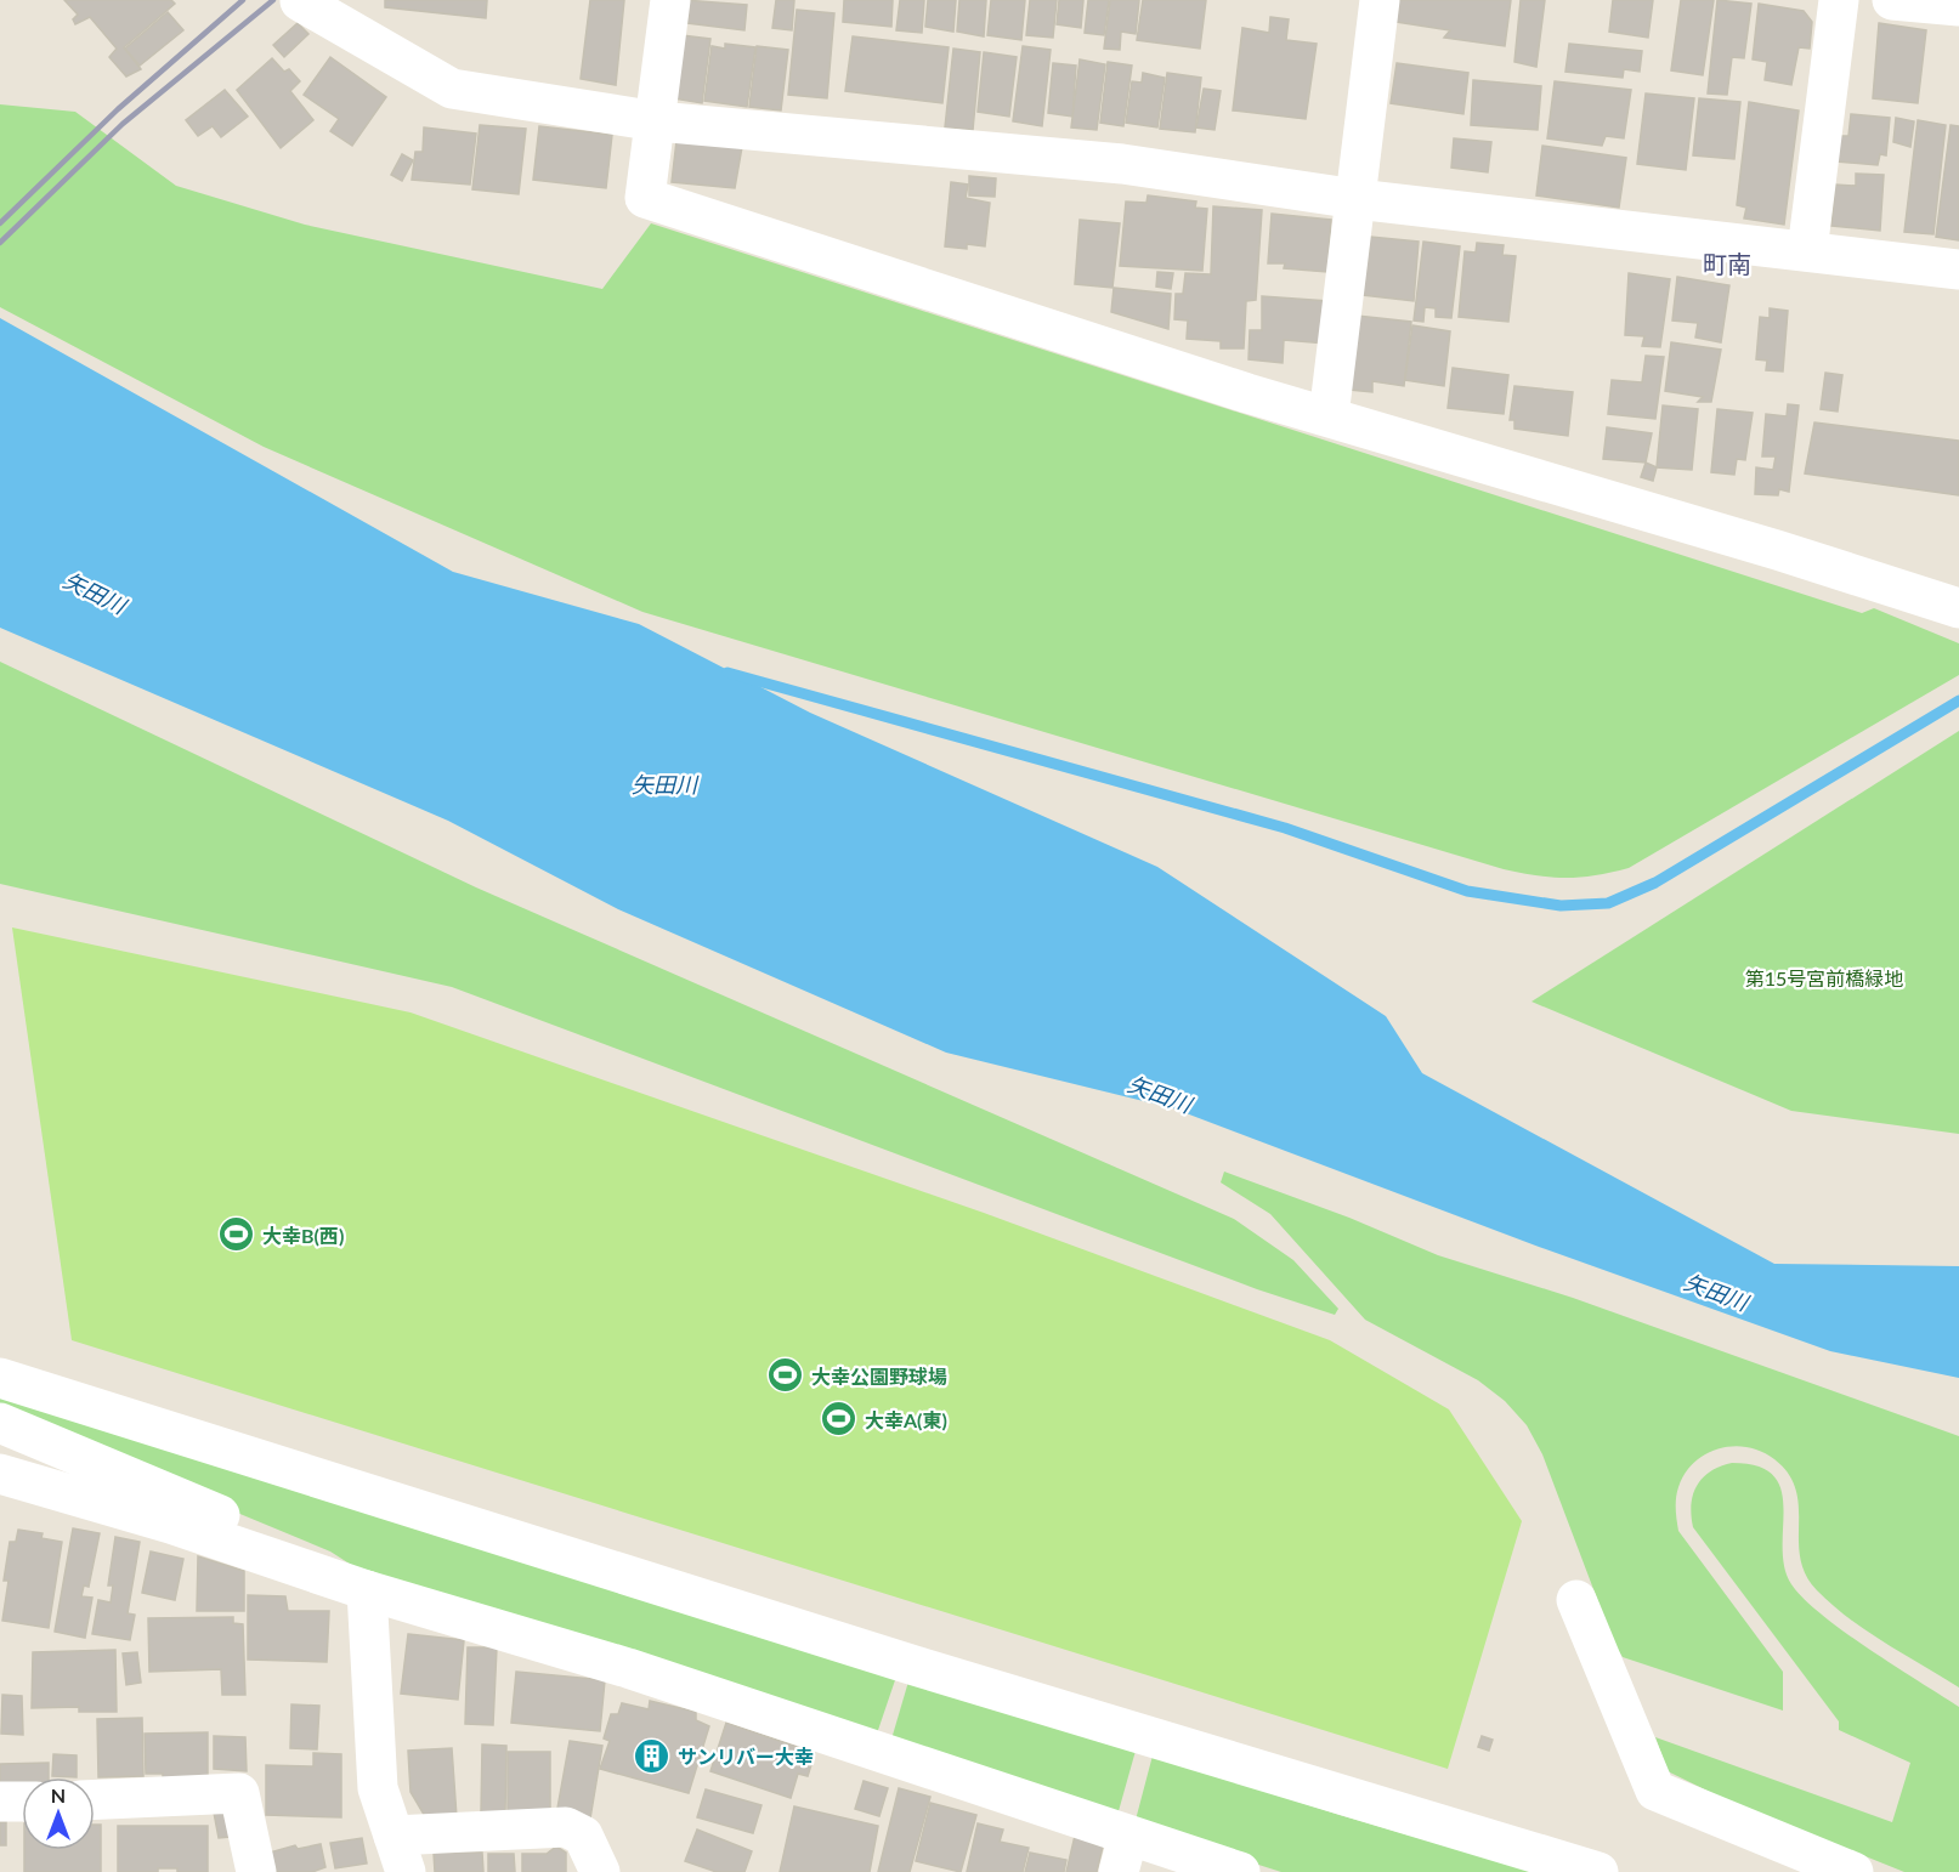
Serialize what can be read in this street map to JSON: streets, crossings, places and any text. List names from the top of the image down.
{
  "districts": ["町南"],
  "water": ["矢田川"],
  "parks": ["第15号宮前橋緑地"],
  "places": {
    "sports": ["大幸B(西)", "大幸公園野球場", "大幸A(東)"],
    "building": ["サンリバー大幸"]
  },
  "north": "top"
}
